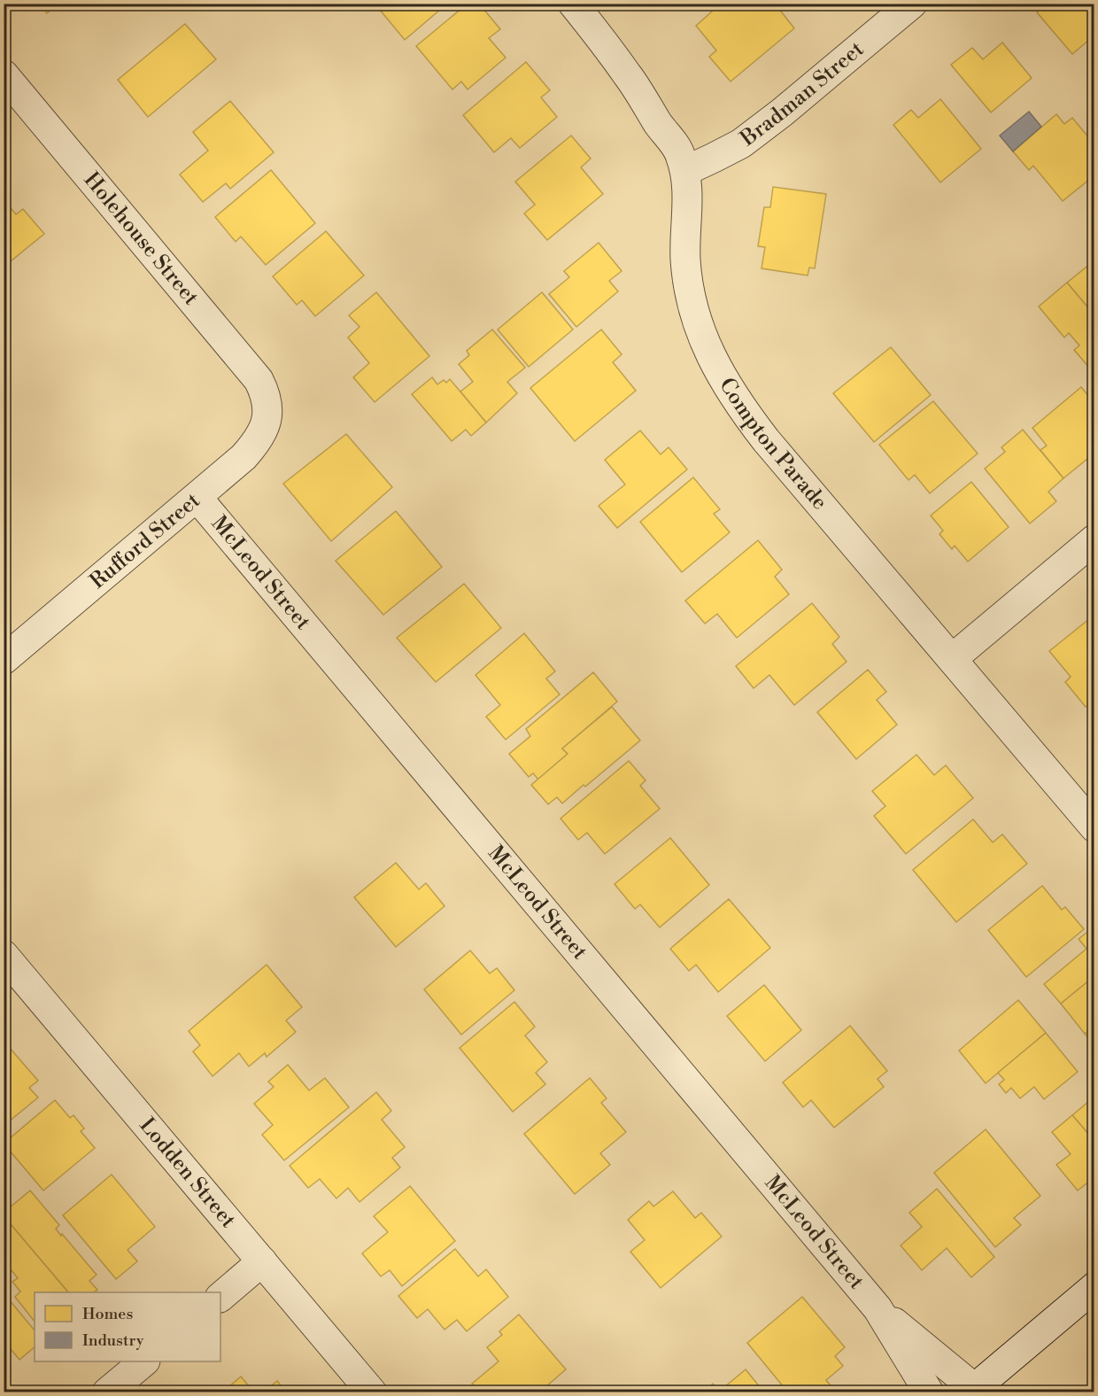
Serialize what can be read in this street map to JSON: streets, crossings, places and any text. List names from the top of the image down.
{
  "streets": {
    "street": [
      "Bradman Street",
      "Holehouse Street",
      "Compton Parade",
      "Rufford Street",
      "McLeod Street",
      "Lodden Street"
    ]
  },
  "crossings": [
    ["Bradman Street", "Compton Parade"],
    ["Holehouse Street", "Rufford Street"],
    ["Rufford Street", "McLeod Street"]
  ],
  "legend": ["Homes", "Industry"]
}
